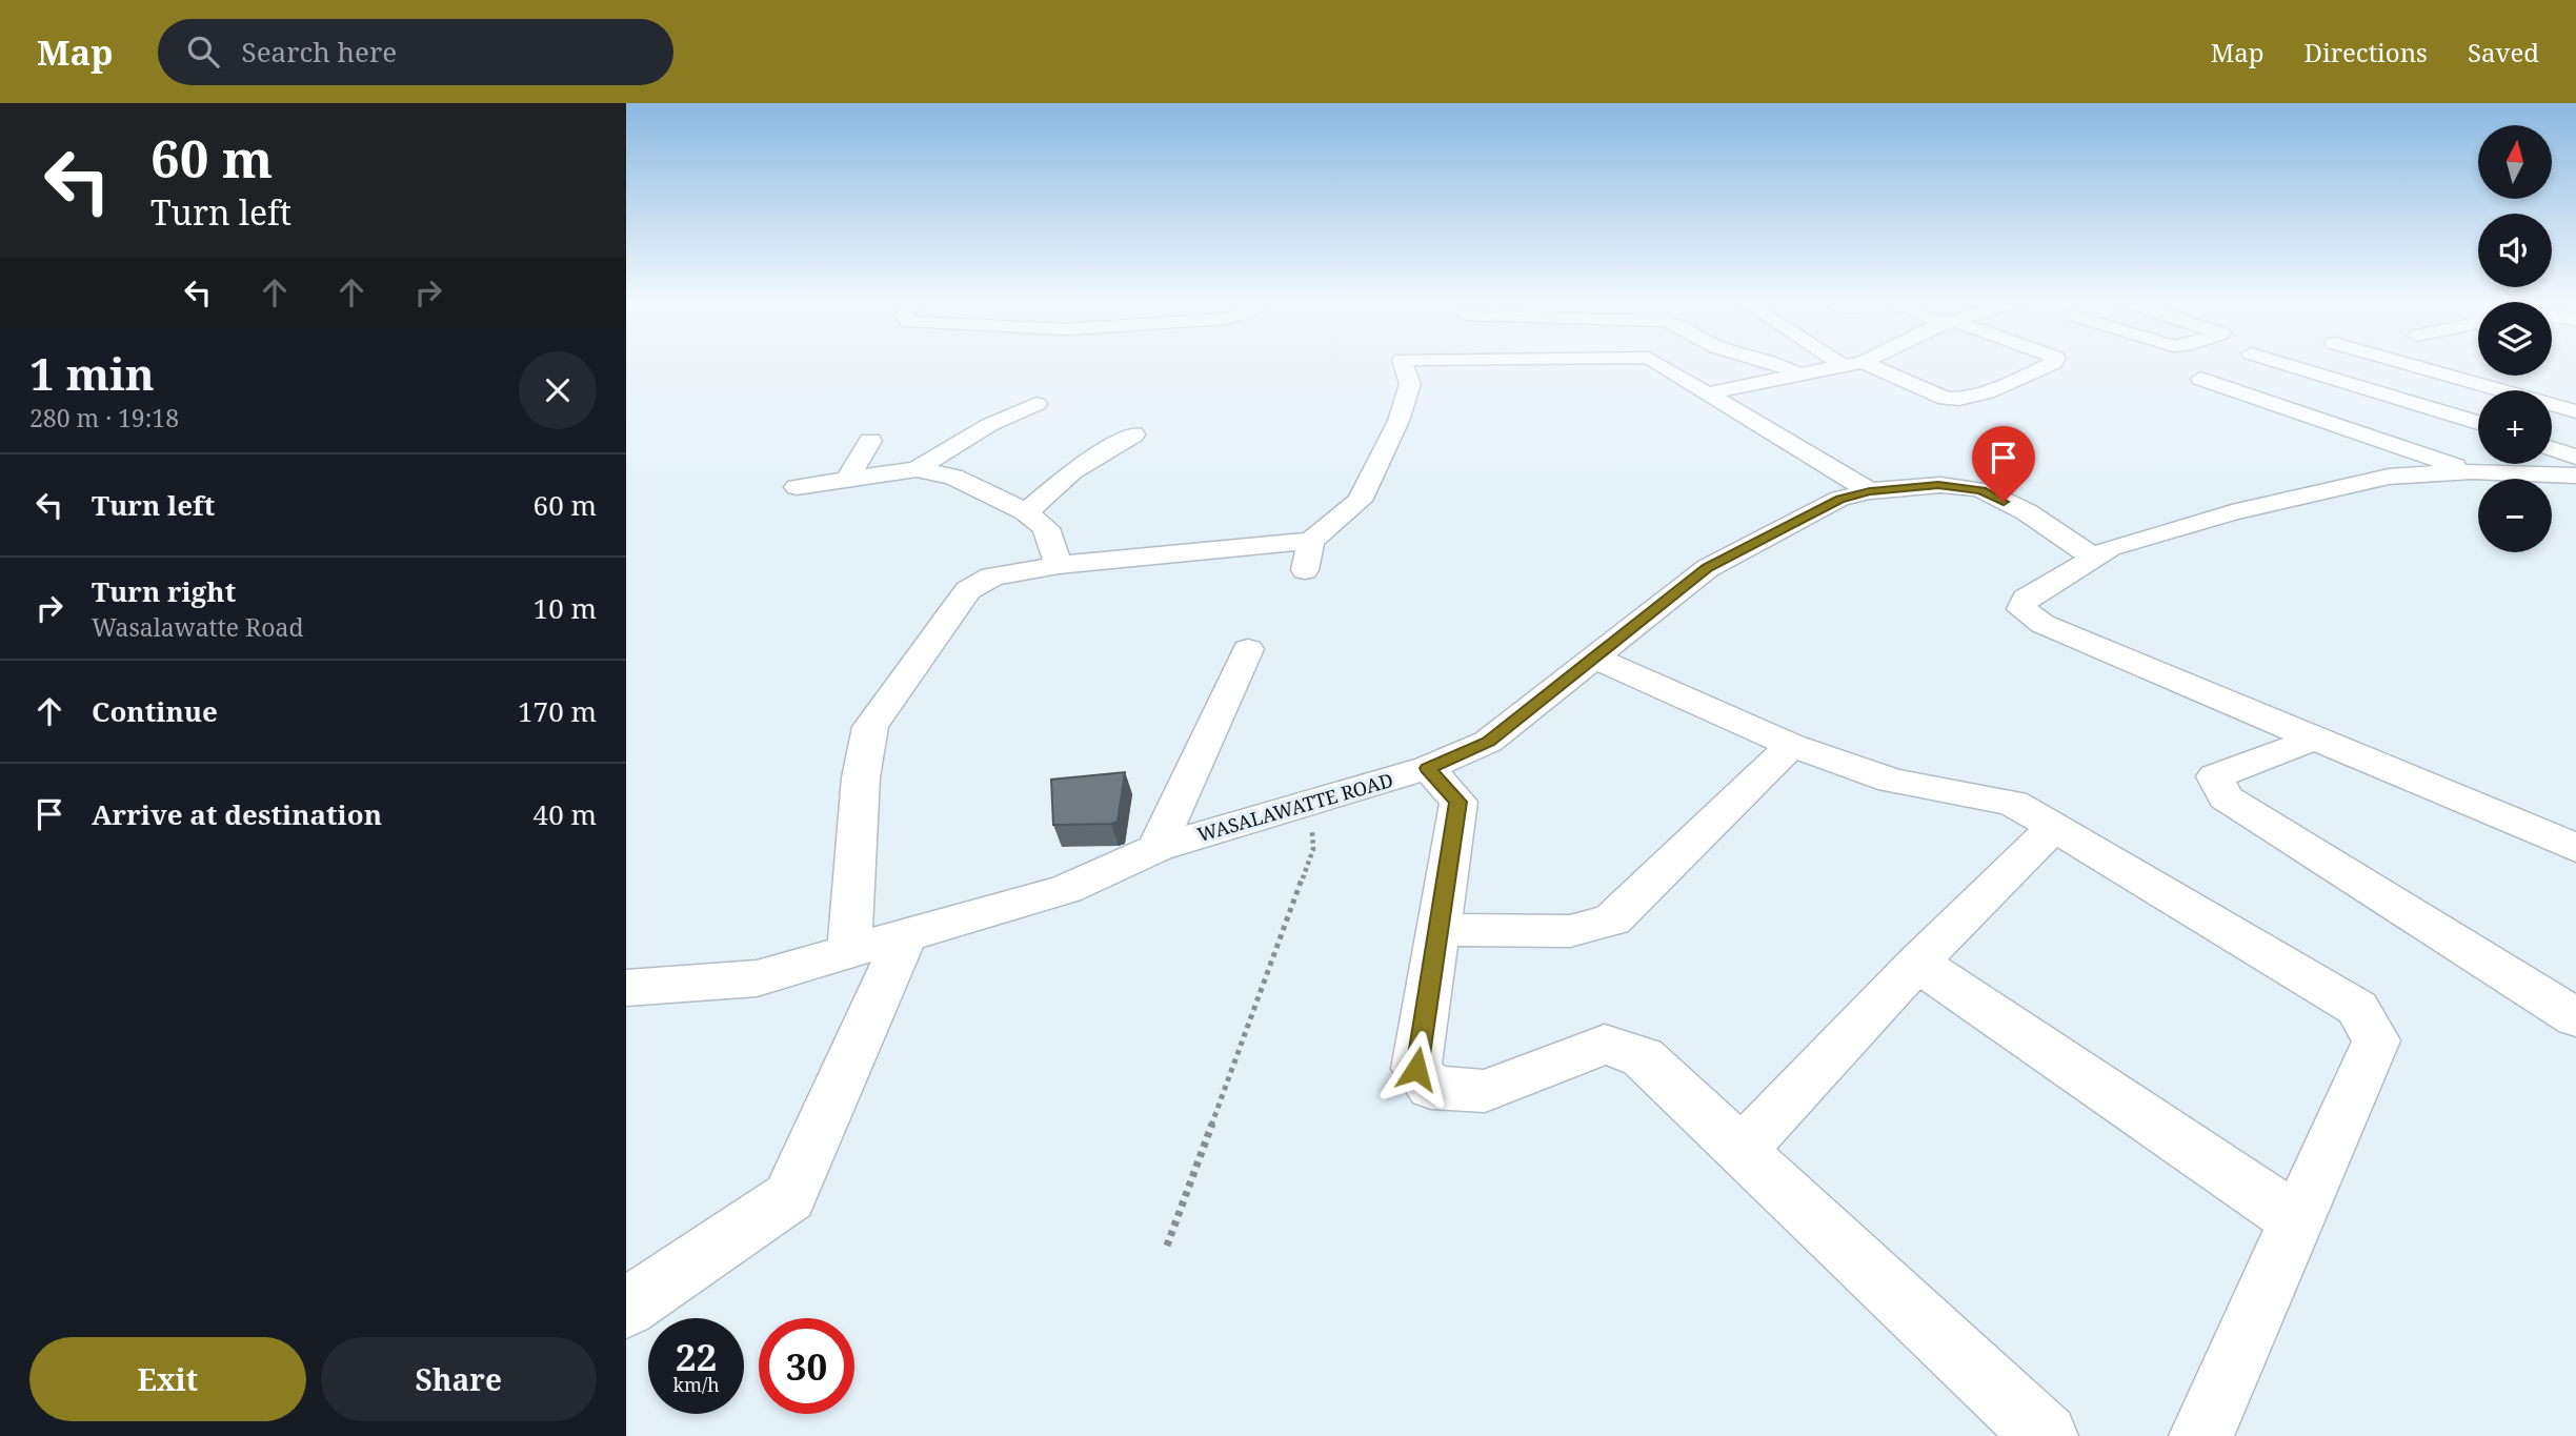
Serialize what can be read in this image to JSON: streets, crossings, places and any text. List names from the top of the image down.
{
  "streets": {
    "street": ["WASALAWATTE ROAD"]
  },
  "north": "top",
  "page": {
    "header": "Map",
    "search": "Search here",
    "nav": ["Map", "Directions", "Saved"],
    "turn": ["60 m", "Turn left"],
    "map_buttons": ["+", "−"],
    "heading": ["1 min", "280 m · 19:18"],
    "list": [
      {
        "name": "Turn left",
        "value": "60 m"
      },
      {
        "name": "Turn right",
        "note": "Wasalawatte Road",
        "value": "10 m"
      },
      {
        "name": "Continue",
        "value": "170 m"
      },
      {
        "name": "Arrive at destination",
        "value": "40 m"
      }
    ],
    "speed": "22 km/h",
    "limit": "30",
    "buttons": ["Exit", "Share"]
  }
}
